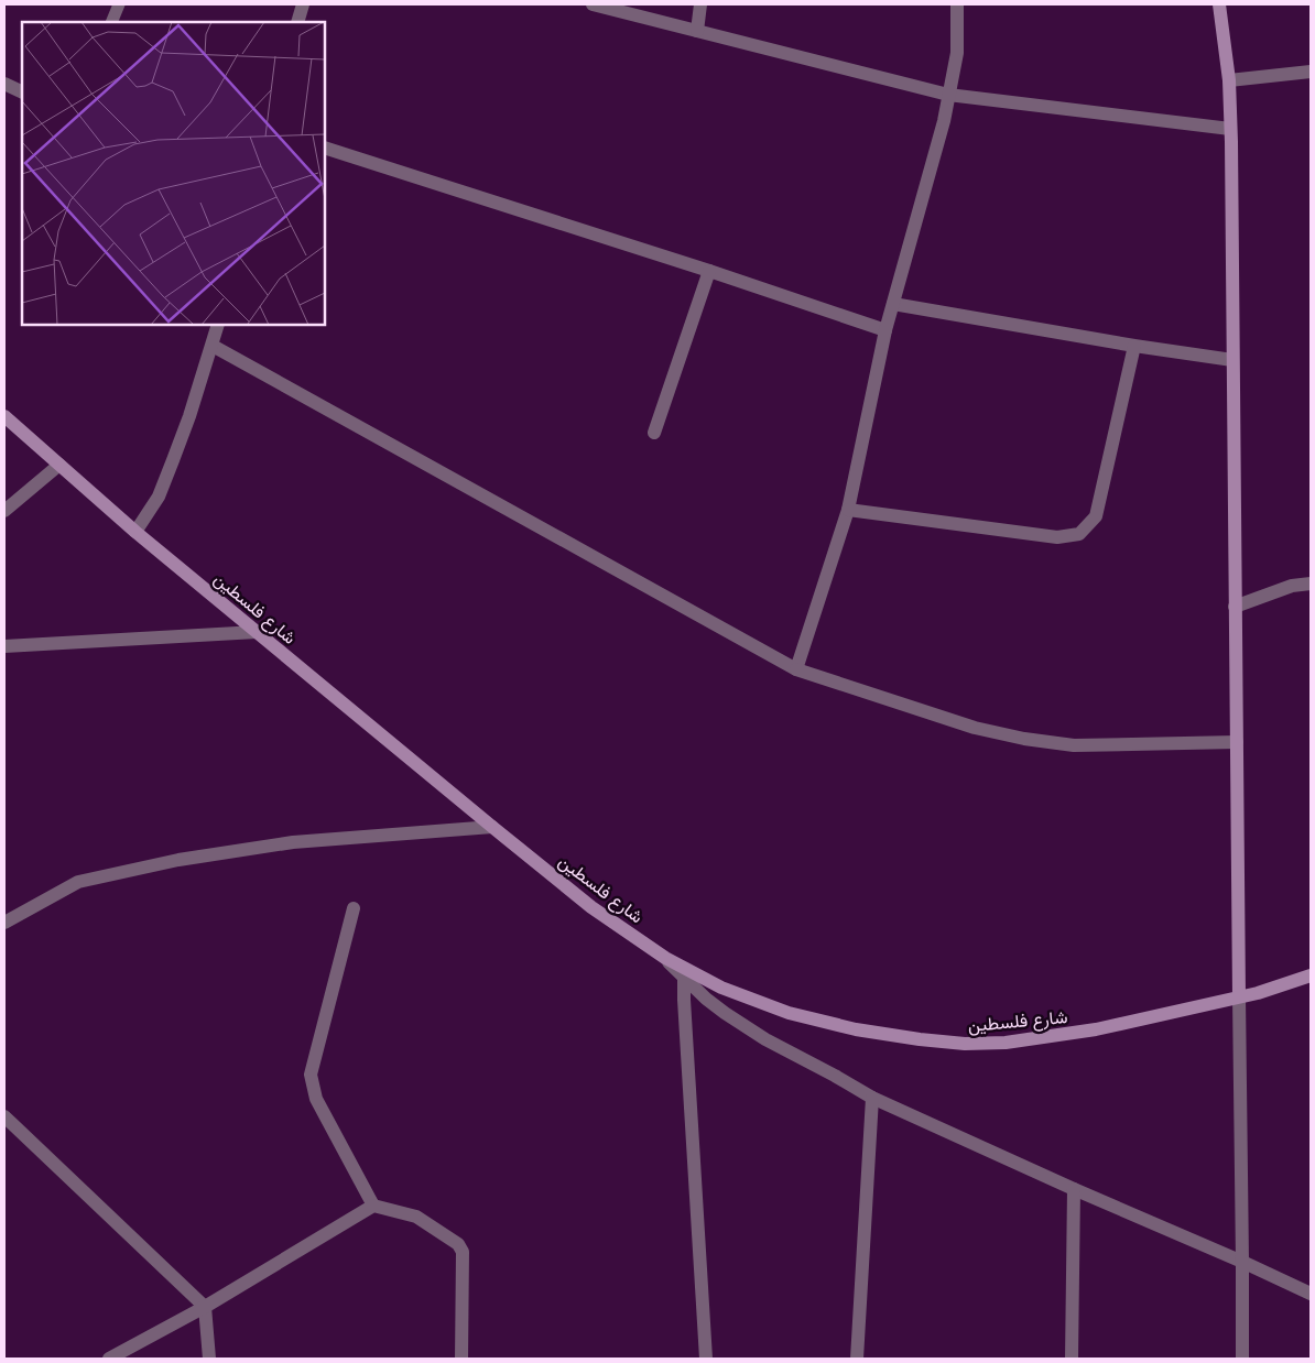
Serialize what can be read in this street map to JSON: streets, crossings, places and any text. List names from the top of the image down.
{
  "streets": {
    "street": ["شارع فلسطين"]
  }
}
